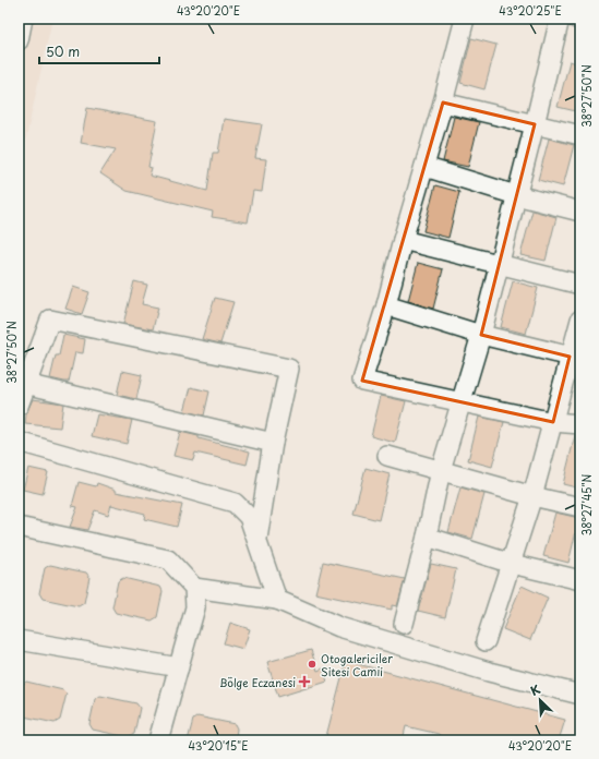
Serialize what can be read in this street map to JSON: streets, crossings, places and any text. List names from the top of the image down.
{
  "places": {
    "other": ["Otogalericiler Sitesi Camii"],
    "health": ["Bölge Eczanesi"]
  },
  "scale_bar": "50 m",
  "north": "top left",
  "coordinates": [
    "43°20'20\"E",
    "43°20'25\"E",
    "38°27'50\"N",
    "38°27'45\"N",
    "43°20'15\"E"
  ]
}
